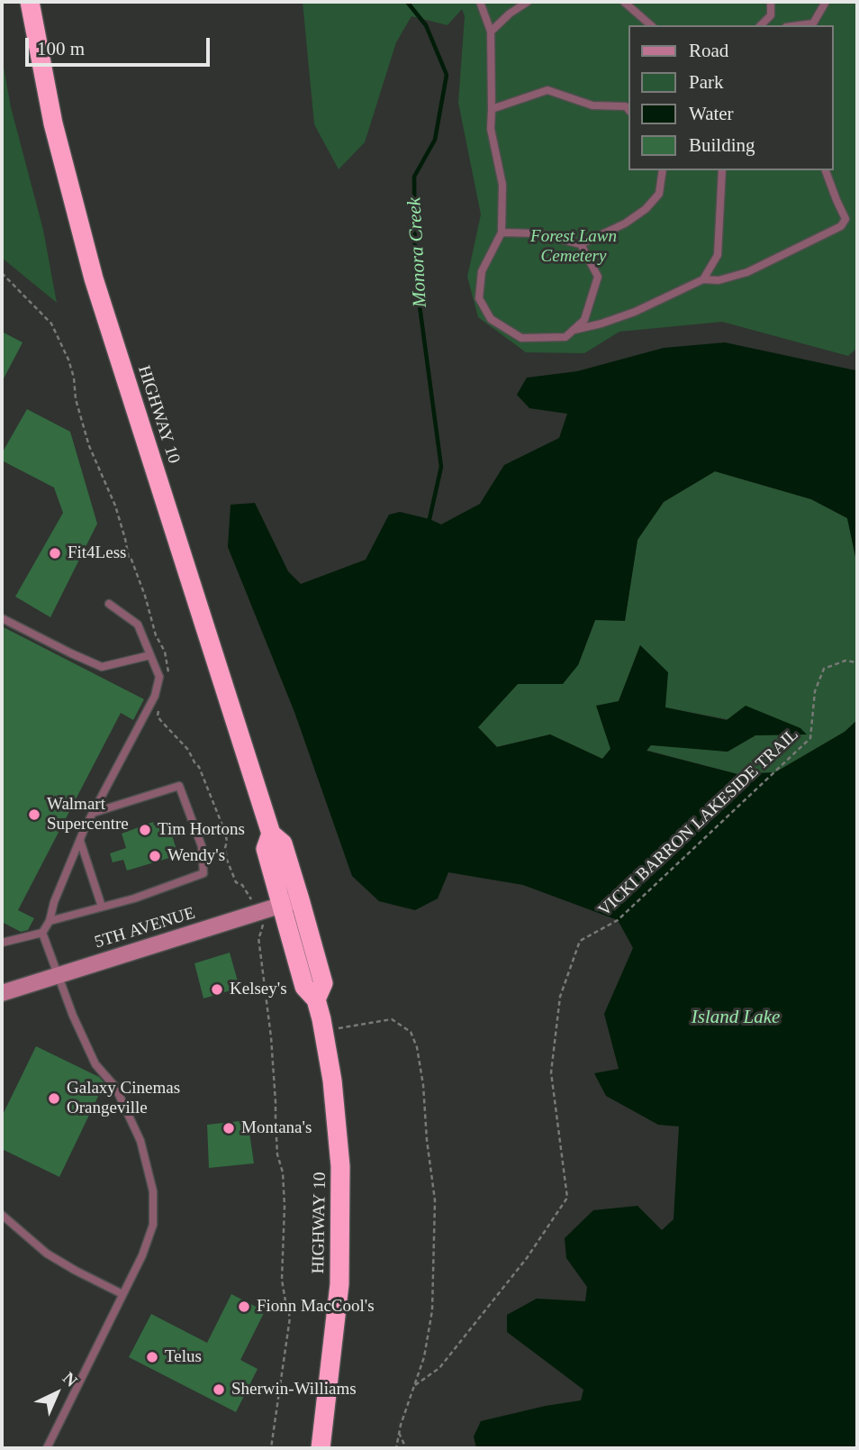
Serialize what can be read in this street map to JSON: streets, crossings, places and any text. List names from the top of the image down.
{
  "streets": {
    "highway": ["HIGHWAY 10"],
    "street": ["5TH AVENUE"],
    "path": ["VICKI BARRON LAKESIDE TRAIL"]
  },
  "crossings": [
    ["HIGHWAY 10", "5TH AVENUE"]
  ],
  "water": ["Monora Creek", "Island Lake"],
  "parks": ["Forest Lawn Cemetery"],
  "places": [
    "Fit4Less",
    "Walmart Supercentre",
    "Tim Hortons",
    "Wendy's",
    "Kelsey's",
    "Galaxy Cinemas Orangeville",
    "Montana's",
    "Fionn MacCool's",
    "Telus",
    "Sherwin-Williams"
  ],
  "legend": [
    "Road",
    "Park",
    "Water",
    "Building"
  ],
  "scale_bar": "100 m",
  "north": "top right"
}
